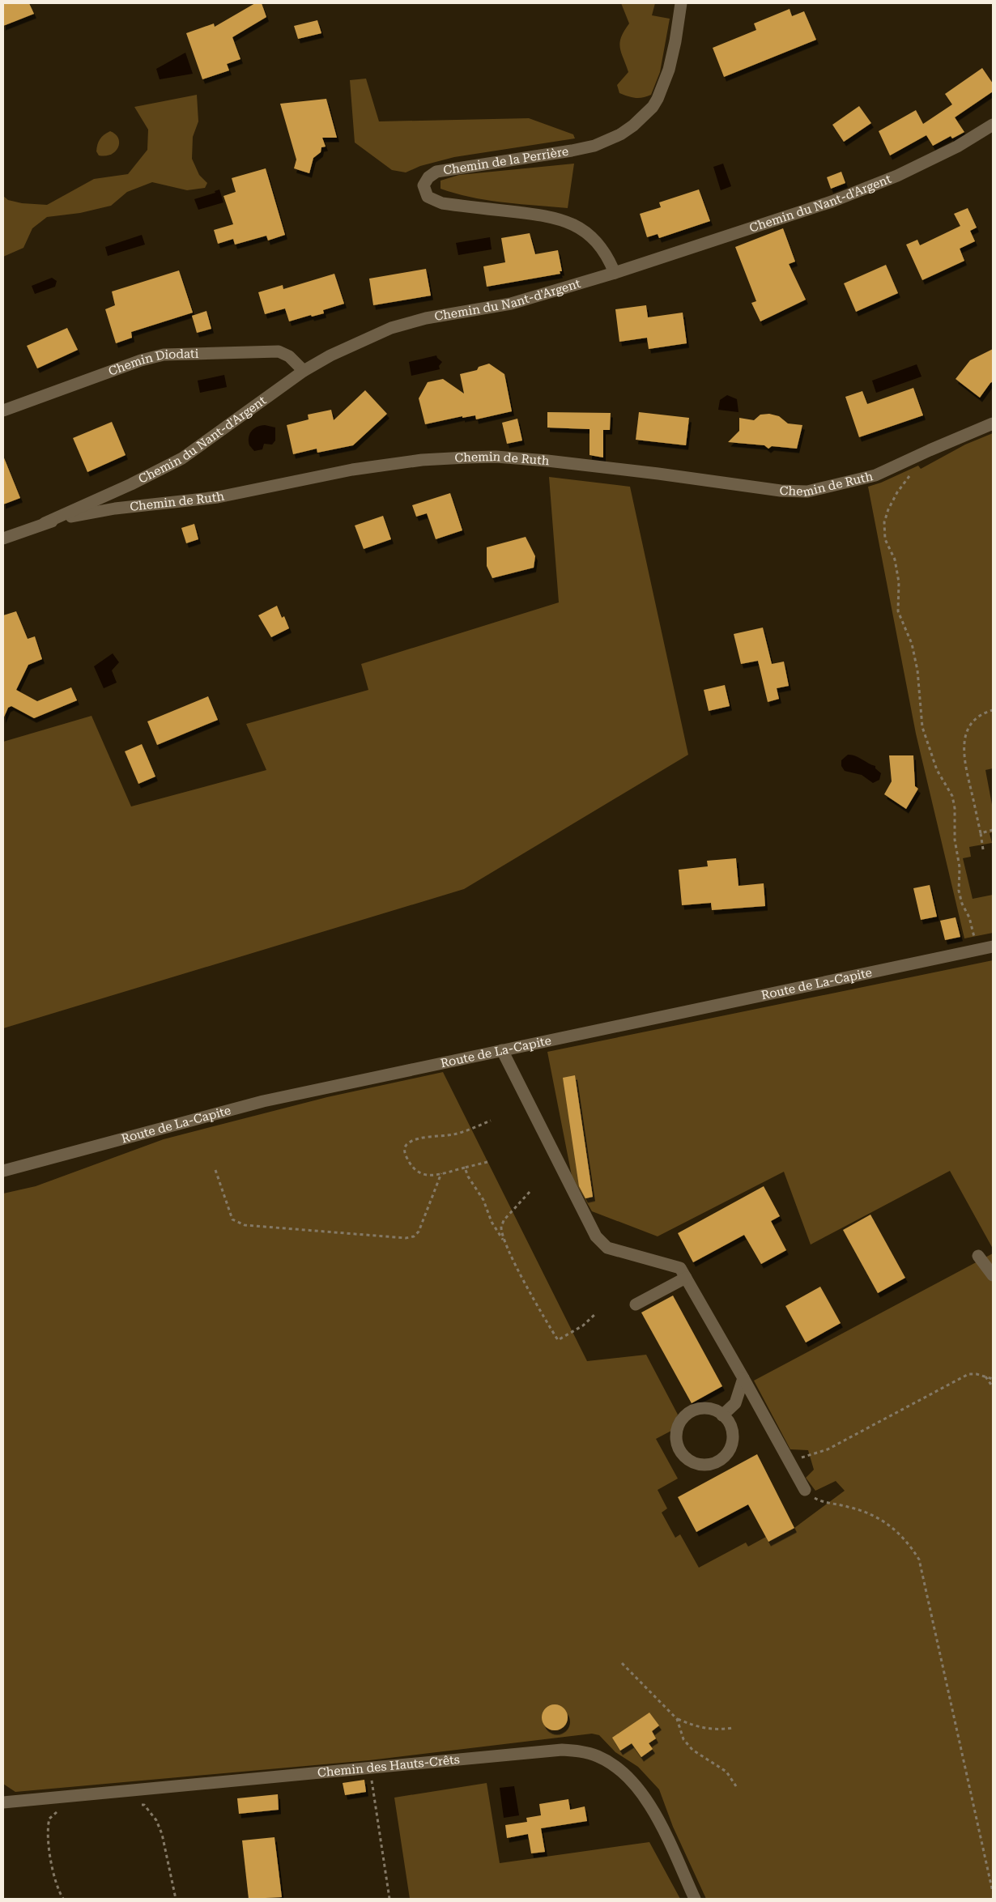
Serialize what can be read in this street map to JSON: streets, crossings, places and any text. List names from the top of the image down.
{
  "streets": {
    "street": [
      "Chemin de la Perrière",
      "Chemin du Nant-d'Argent",
      "Chemin Diodati",
      "Chemin de Ruth",
      "Route de La-Capite",
      "Chemin des Hauts-Crêts"
    ]
  },
  "crossings": [
    ["Chemin de la Perrière", "Chemin du Nant-d'Argent"],
    ["Chemin du Nant-d'Argent", "Chemin Diodati"],
    ["Chemin du Nant-d'Argent", "Chemin de Ruth"]
  ]
}
